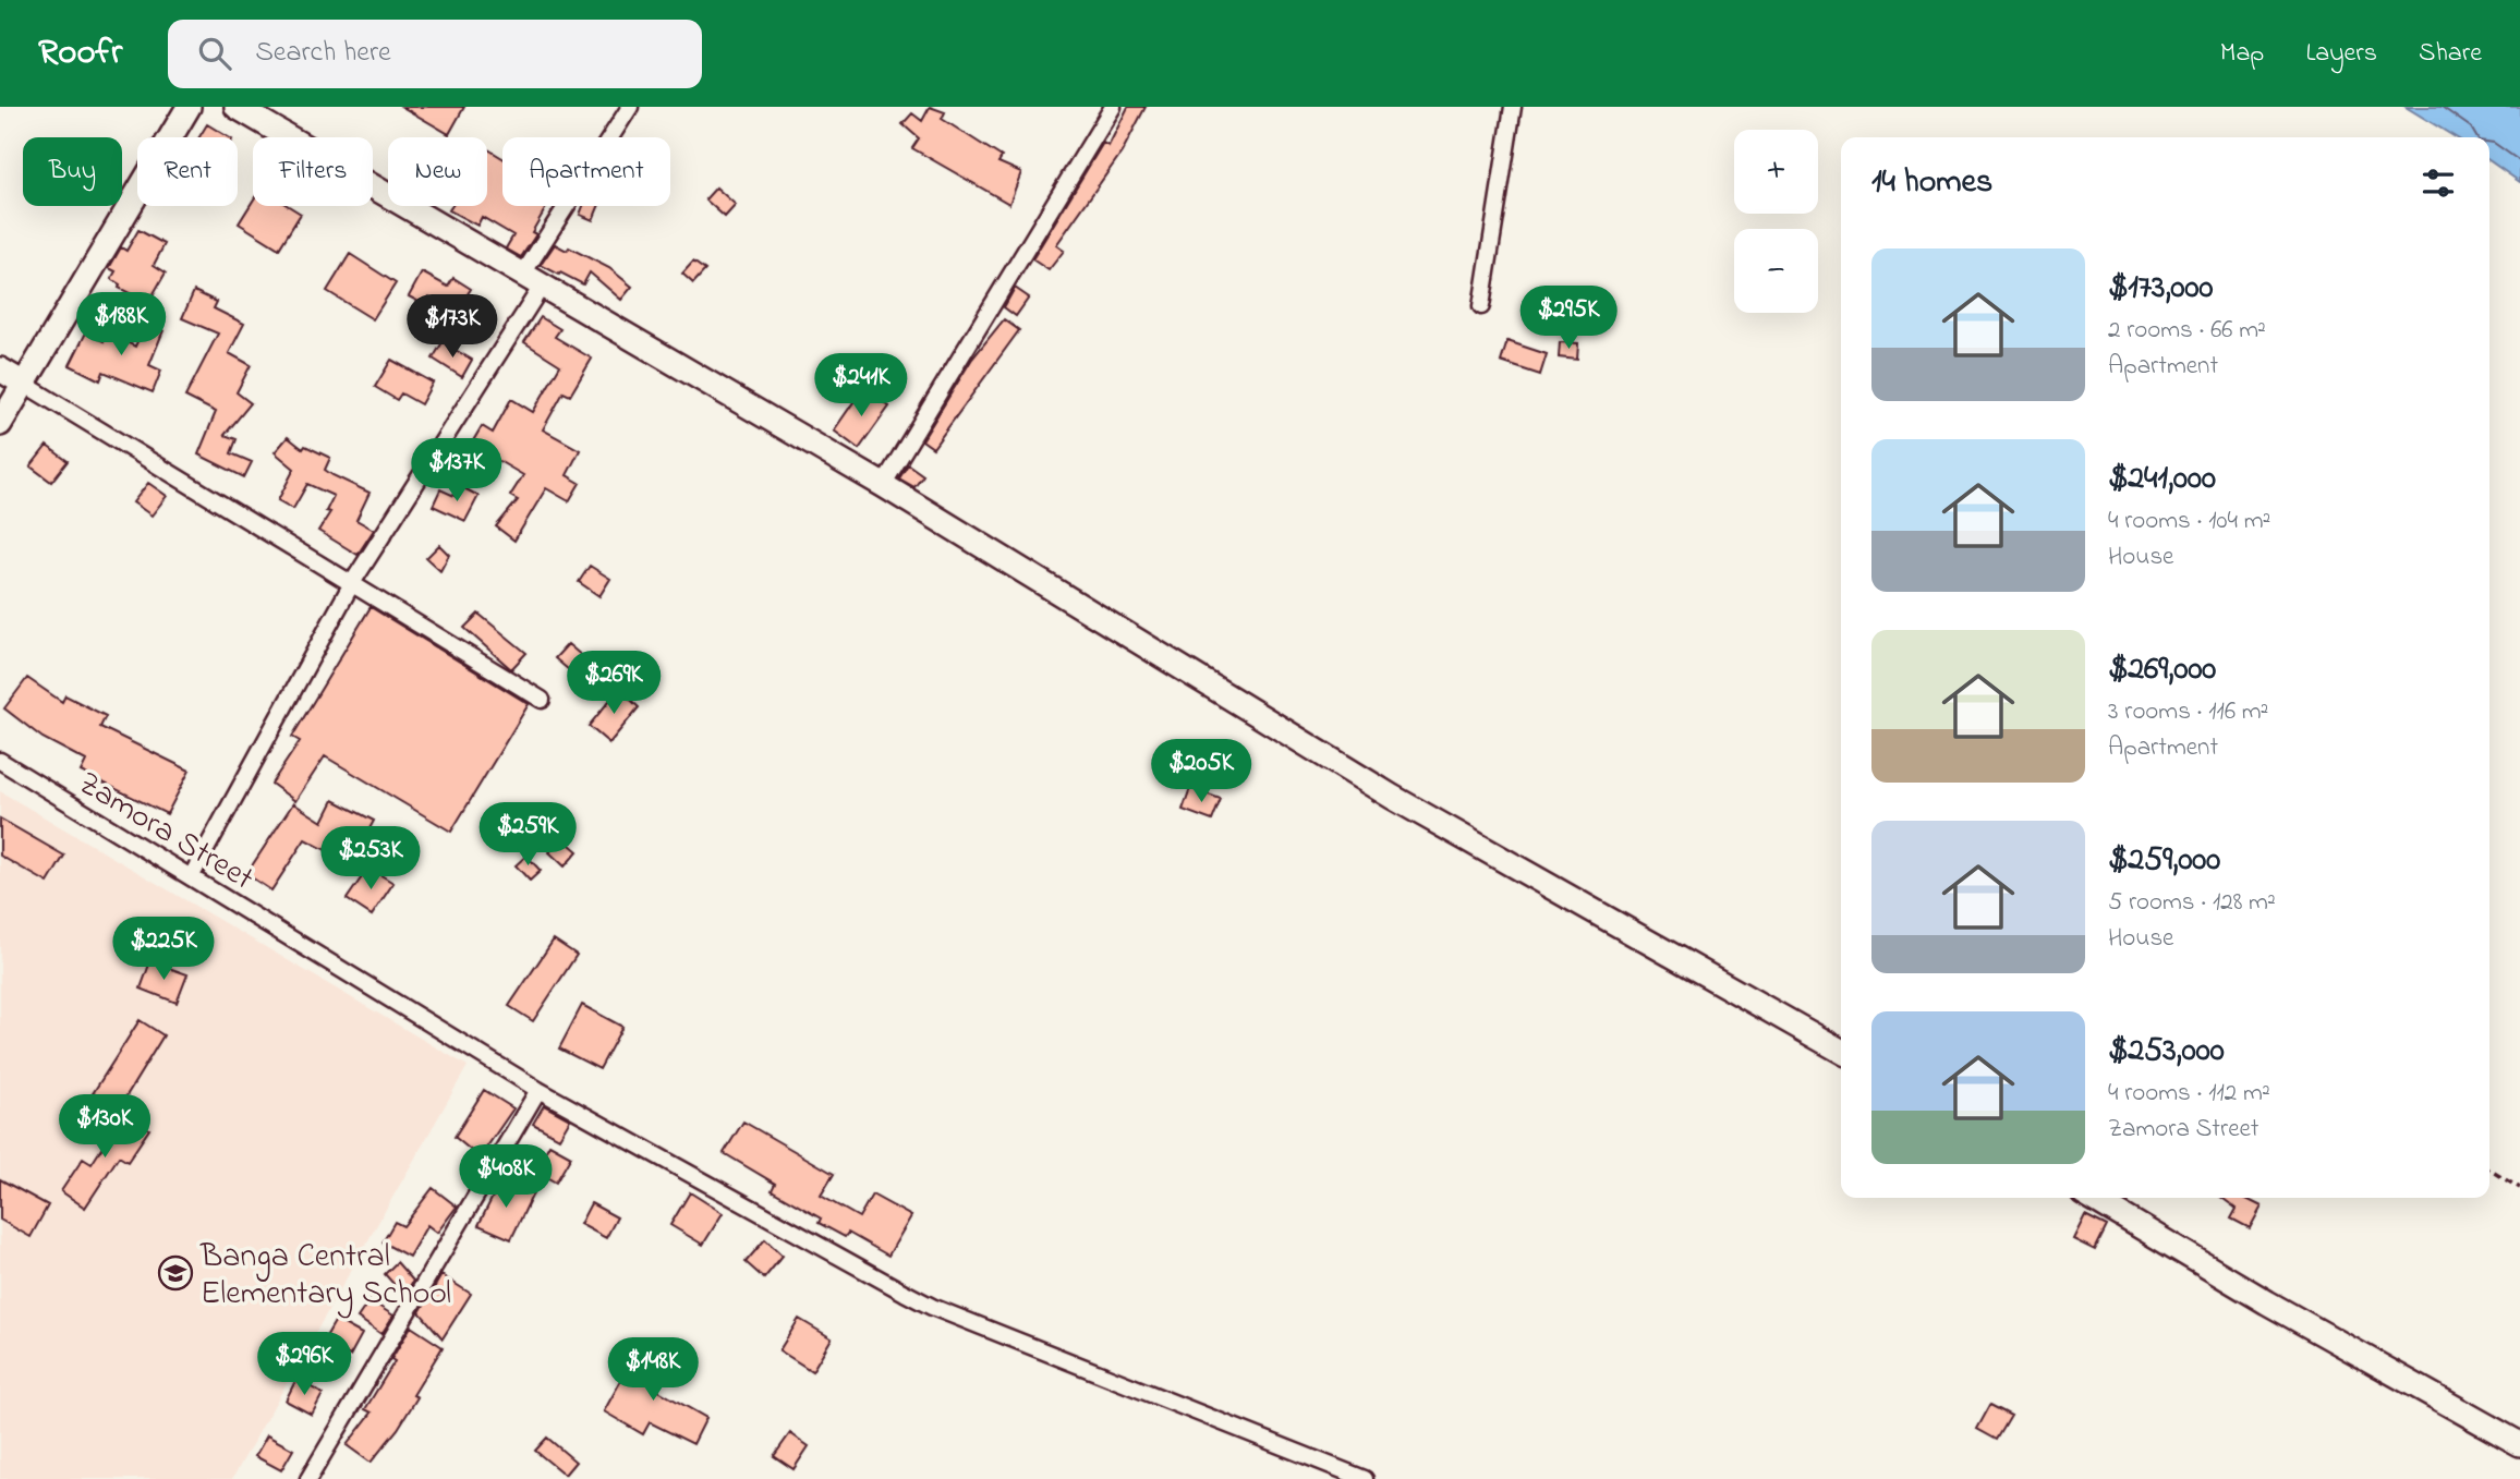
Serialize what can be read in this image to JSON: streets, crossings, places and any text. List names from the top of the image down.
{
  "streets": {
    "street": ["Zamora Street"]
  },
  "places": {
    "school or university": ["Banga Central Elementary School"]
  },
  "page": {
    "header": "Roofr",
    "search": "Search here",
    "nav": ["Map", "Layers", "Share"],
    "map_buttons": ["+", "−"],
    "chip": [
      "Buy",
      "Rent",
      "Filters",
      "New",
      "Apartment"
    ],
    "heading": "14 homes",
    "list": [
      {
        "name": "$173,000",
        "note": "2 rooms · 66 m² · Apartment"
      },
      {
        "name": "$241,000",
        "note": "4 rooms · 104 m² · House"
      },
      {
        "name": "$269,000",
        "note": "3 rooms · 116 m² · Apartment"
      },
      {
        "name": "$259,000",
        "note": "5 rooms · 128 m² · House"
      },
      {
        "name": "$253,000",
        "note": "4 rooms · 112 m² · Zamora Street"
      }
    ],
    "price": [
      "$295K",
      "$188K",
      "$173K",
      "$241K",
      "$137K",
      "$269K",
      "$205K",
      "$259K",
      "$253K",
      "$225K",
      "$130K",
      "$408K",
      "$296K",
      "$148K"
    ]
  }
}
